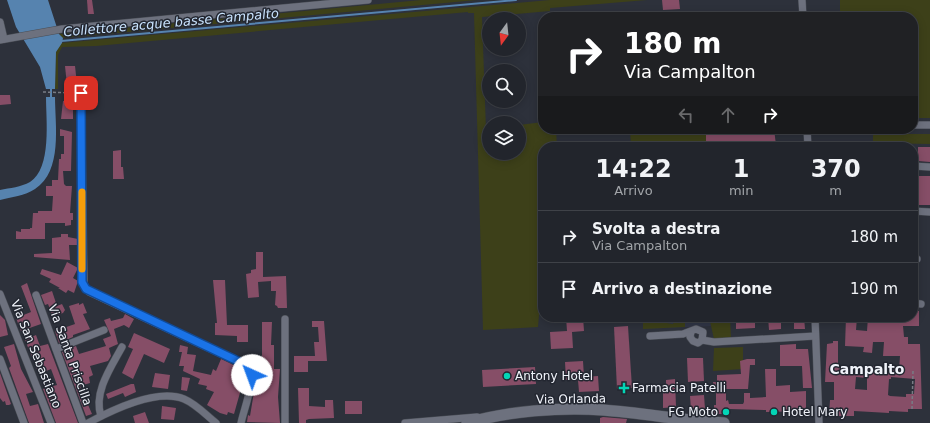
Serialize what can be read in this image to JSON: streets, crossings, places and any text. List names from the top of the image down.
{
  "streets": {
    "main road": ["Via Orlanda"],
    "street": ["Via San Sebastiano", "Via Santa Priscilla"]
  },
  "districts": ["Campalto"],
  "water": ["Collettore acque basse Campalto"],
  "places": {
    "other": ["Antony Hotel", "FG Moto", "Hotel Mary"],
    "health": ["Farmacia Patelli"]
  },
  "north": "bottom",
  "page": {
    "turn": ["180 m", "Via Campalton"],
    "eta": [
      "14:22",
      "Arrivo",
      "1",
      "min",
      "370",
      "m"
    ],
    "list": [
      {
        "name": "Svolta a destra",
        "note": "Via Campalton",
        "value": "180 m"
      },
      {
        "name": "Arrivo a destinazione",
        "value": "190 m"
      }
    ]
  }
}
